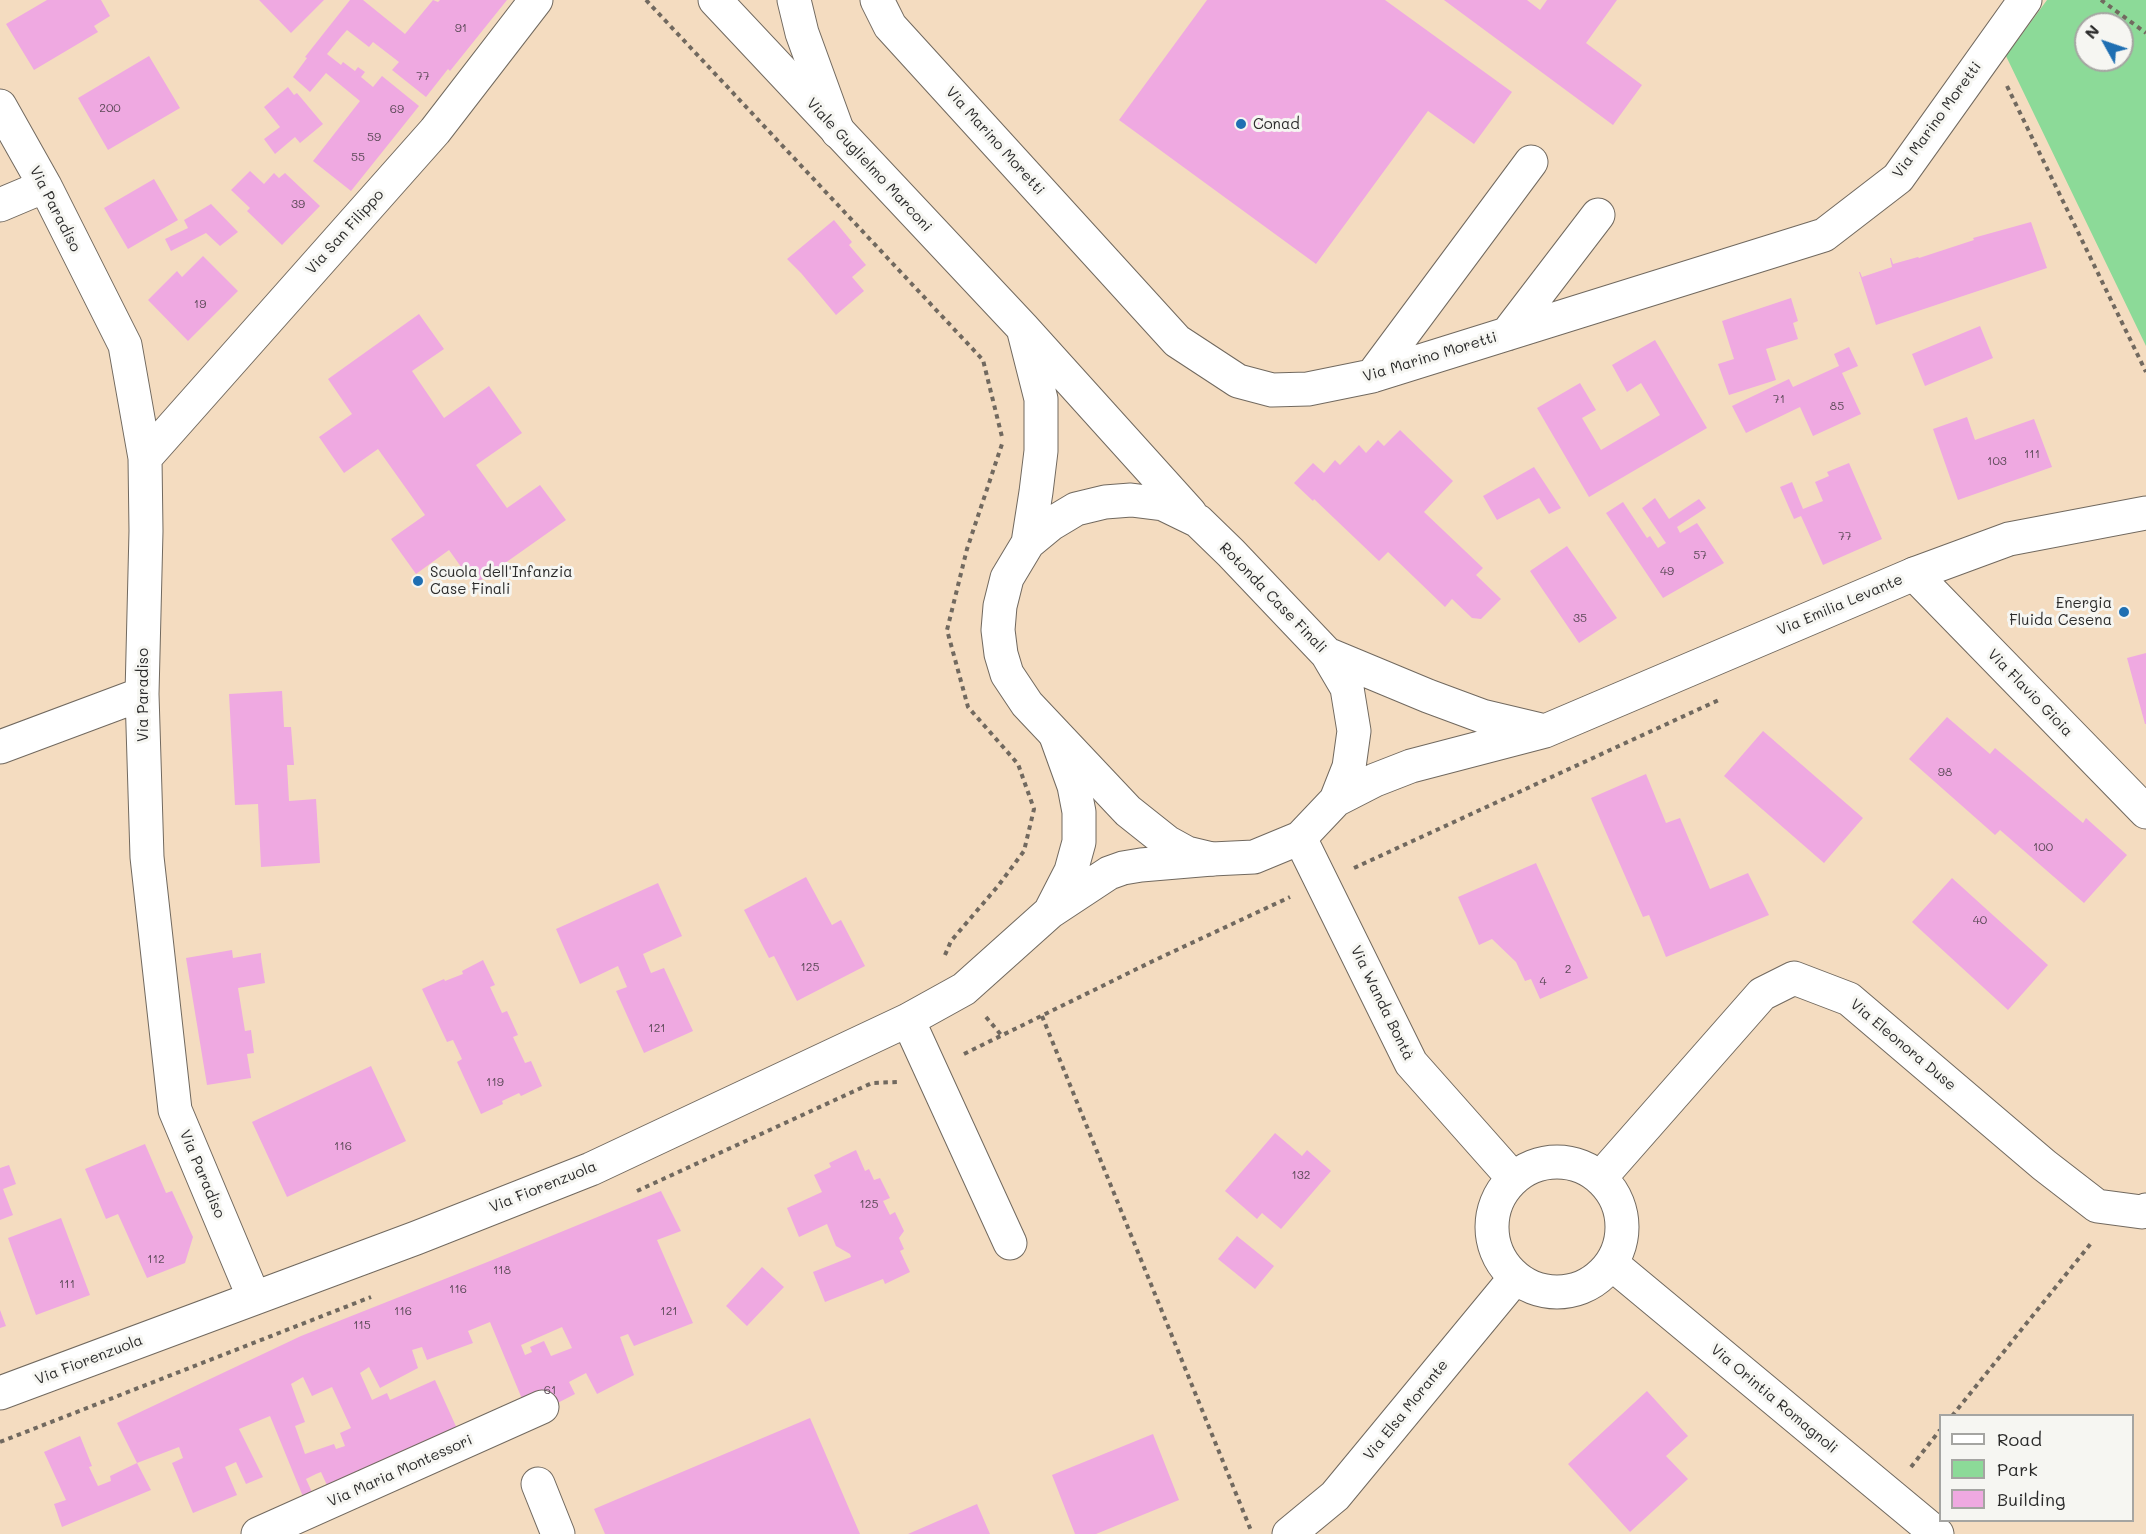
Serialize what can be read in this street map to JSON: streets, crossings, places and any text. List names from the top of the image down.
{
  "streets": {
    "street": [
      "Via Marino Moretti",
      "Viale Guglielmo Marconi",
      "Via Paradiso",
      "Via San Filippo",
      "Rotonda Case Finali",
      "Via Emilia Levante",
      "Via Flavio Gioia",
      "Via Wanda Bontà",
      "Via Eleonora Duse",
      "Via Fiorenzuola",
      "Via Orintia Romagnoli",
      "Via Elsa Morante",
      "Via Maria Montessori"
    ]
  },
  "crossings": [
    ["Viale Guglielmo Marconi", "Rotonda Case Finali"],
    ["Via Paradiso", "Via San Filippo"],
    ["Via Paradiso", "Via Fiorenzuola"],
    ["Rotonda Case Finali", "Via Emilia Levante"],
    ["Rotonda Case Finali", "Via Wanda Bontà"],
    ["Rotonda Case Finali", "Via Fiorenzuola"],
    ["Via Emilia Levante", "Via Flavio Gioia"],
    ["Via Wanda Bontà", "Via Eleonora Duse"],
    ["Via Wanda Bontà", "Via Orintia Romagnoli"],
    ["Via Wanda Bontà", "Via Elsa Morante"],
    ["Via Eleonora Duse", "Via Orintia Romagnoli"],
    ["Via Eleonora Duse", "Via Elsa Morante"],
    ["Via Orintia Romagnoli", "Via Elsa Morante"]
  ],
  "places": ["Conad", "Scuola dell'Infanzia Case Finali", "Energia Fluida Cesena"],
  "house_numbers": [
    "91",
    "77",
    "200",
    "69",
    "59",
    "55",
    "39",
    "19",
    "71",
    "85",
    "111",
    "103",
    "77",
    "57",
    "49",
    "35",
    "98",
    "100",
    "40",
    "125",
    "2",
    "4",
    "121",
    "119",
    "116",
    "132",
    "125",
    "112",
    "118",
    "111",
    "116",
    "116",
    "121",
    "115",
    "61"
  ],
  "legend": ["Road", "Park", "Building"],
  "north": "top left"
}
